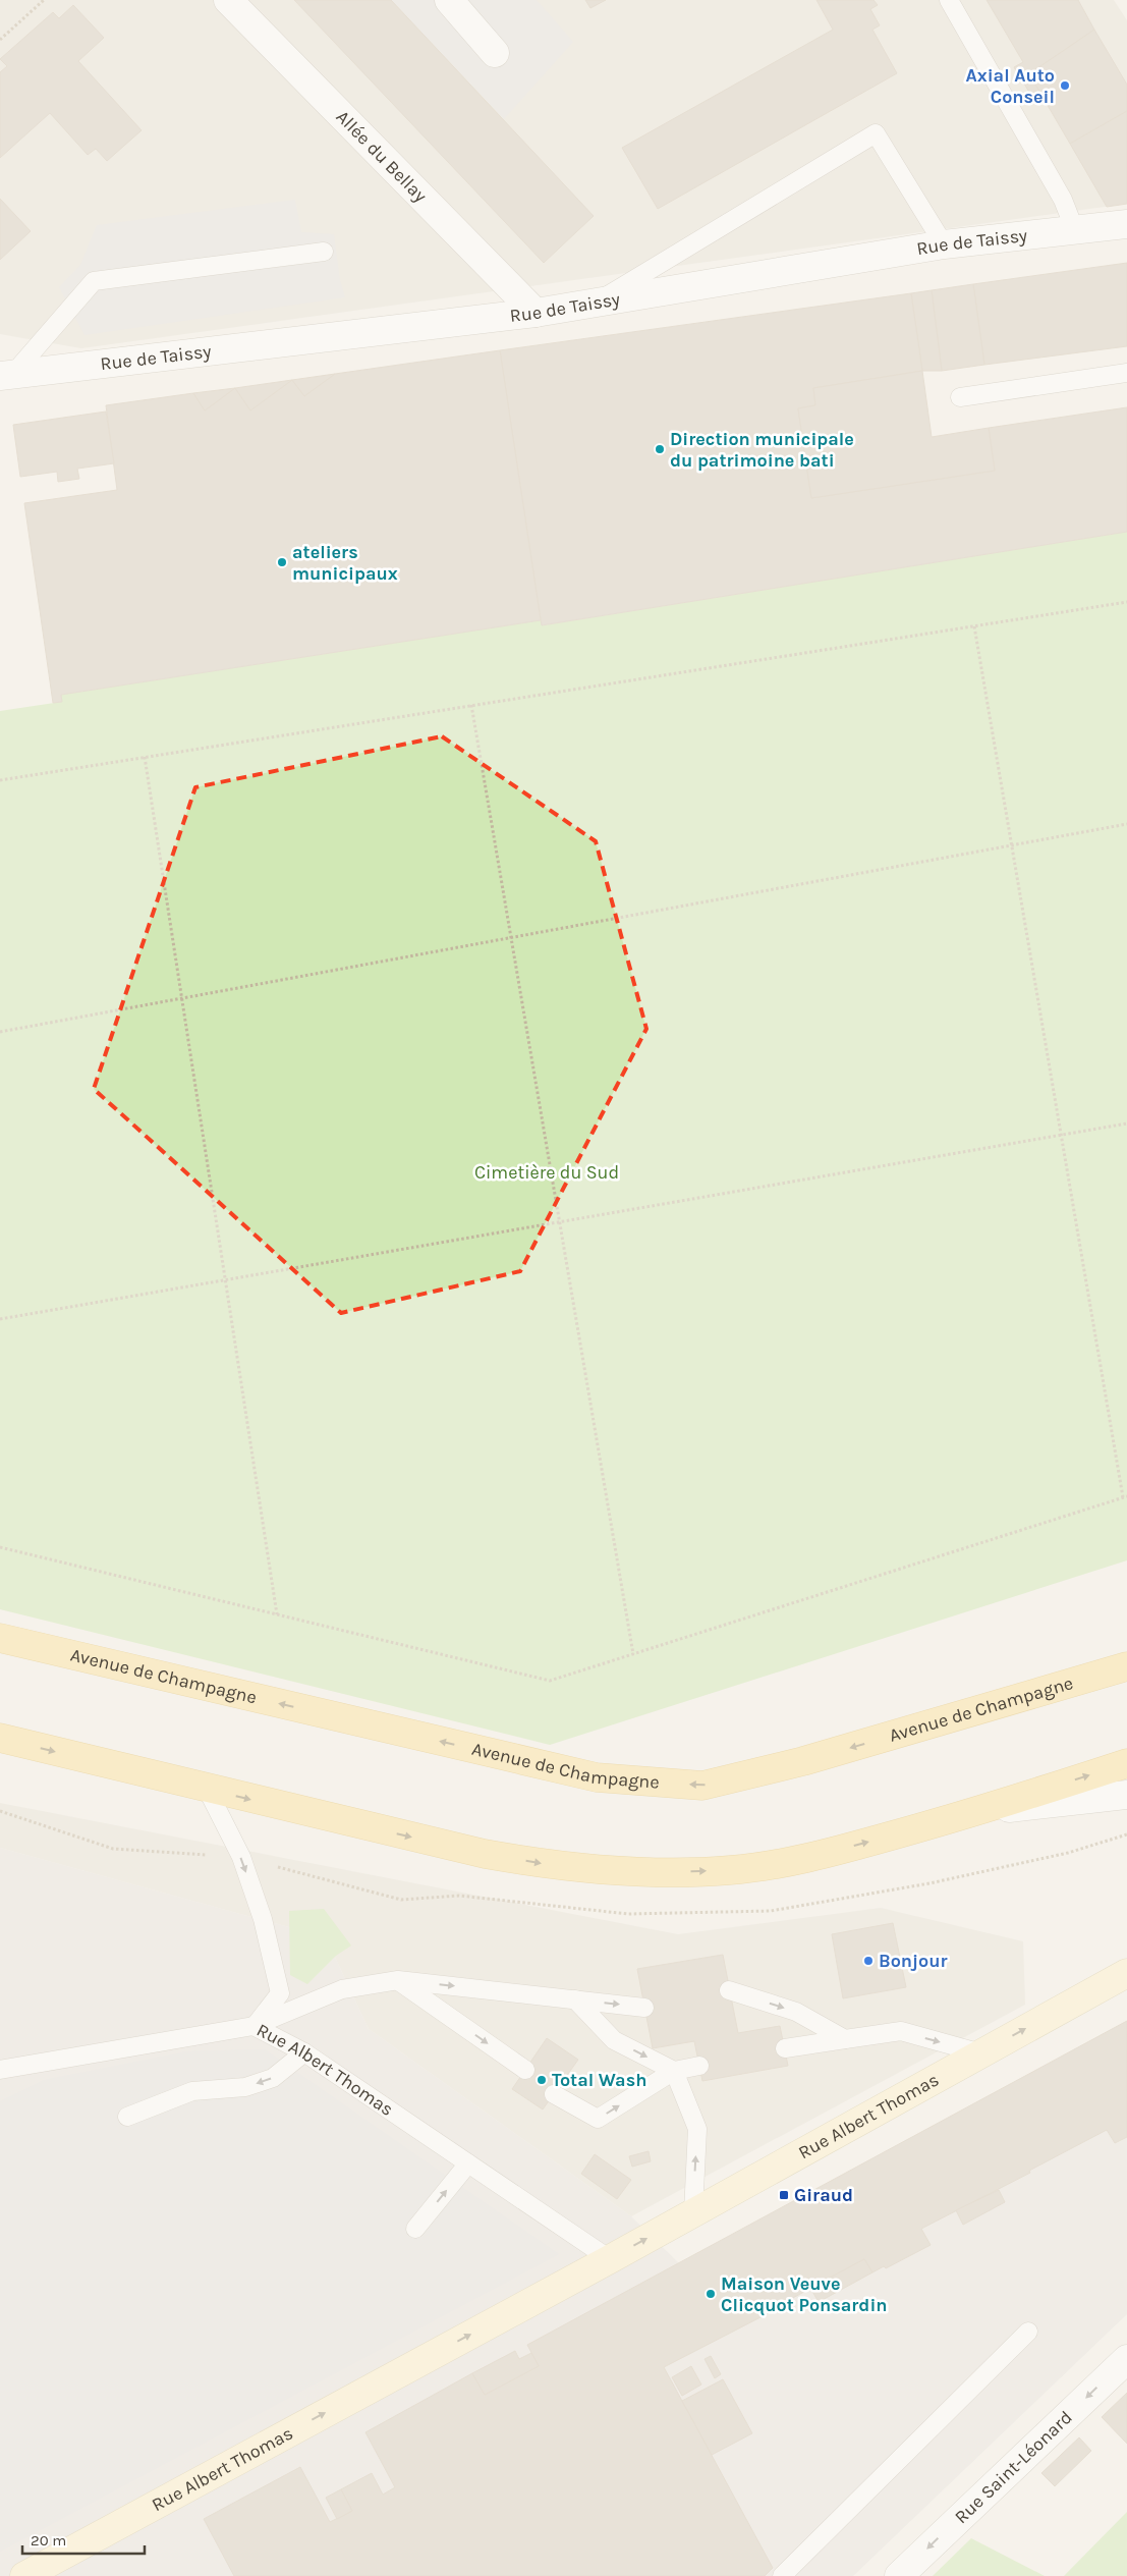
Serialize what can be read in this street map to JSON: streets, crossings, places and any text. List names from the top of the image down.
{
  "streets": {
    "main road": ["Avenue de Champagne"],
    "street": [
      "Allée du Bellay",
      "Rue de Taissy",
      "Rue Albert Thomas",
      "Rue Saint-Léonard"
    ]
  },
  "crossings": [
    ["Allée du Bellay", "Rue de Taissy"]
  ],
  "one_way": ["Rue Albert Thomas", "Rue Saint-Léonard"],
  "parks": ["Cimetière du Sud"],
  "places": {
    "other": [
      "Axial Auto Conseil",
      "Direction municipale du patrimoine bati",
      "ateliers municipaux",
      "Bonjour",
      "Total Wash",
      "Maison Veuve Clicquot Ponsardin"
    ],
    "transit": ["Giraud"]
  },
  "scale_bar": "20 m"
}
